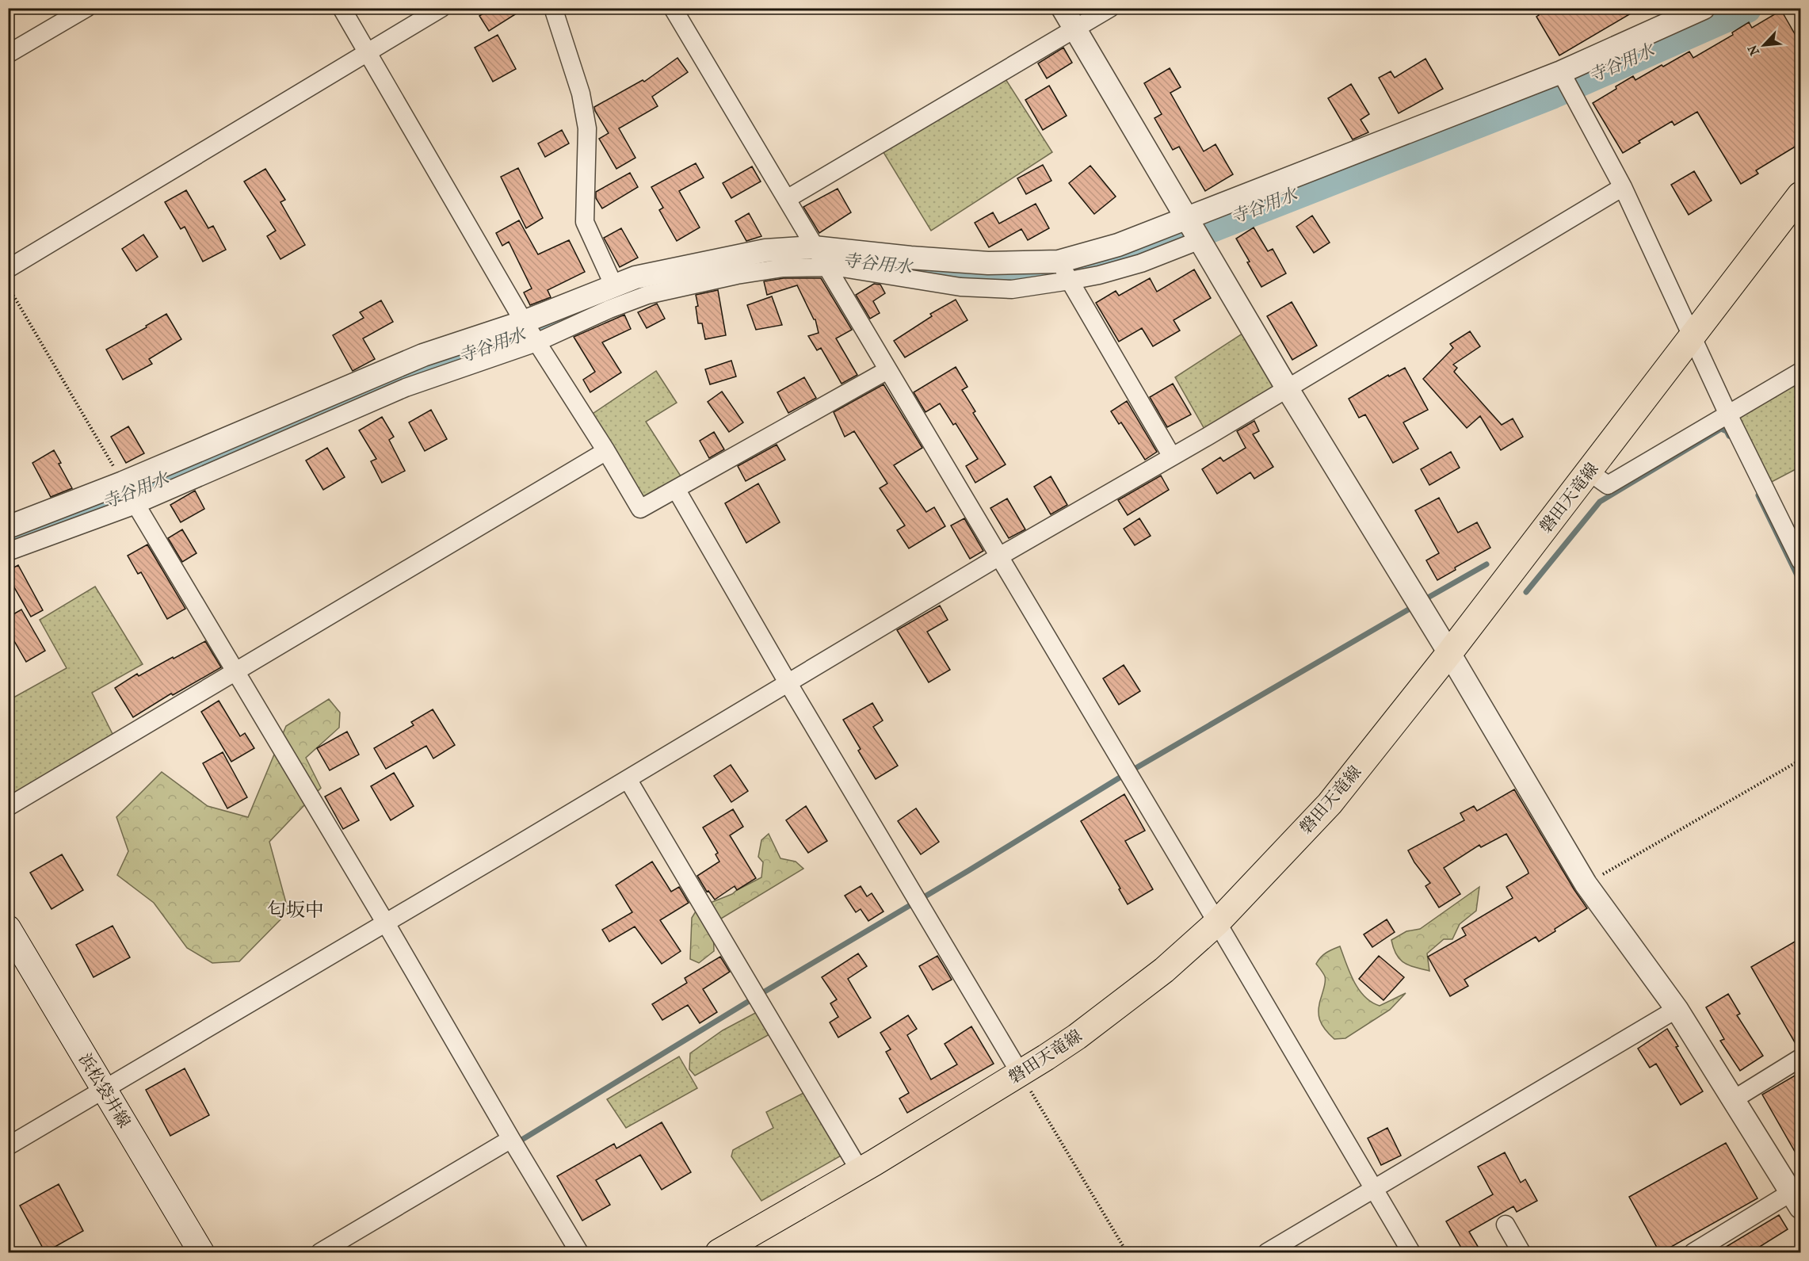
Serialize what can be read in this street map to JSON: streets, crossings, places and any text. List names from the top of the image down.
{
  "streets": {
    "main road": ["磐田天竜線", "浜松袋井線"]
  },
  "districts": ["匂坂中"],
  "water": ["寺谷用水"],
  "north": "bottom left"
}
